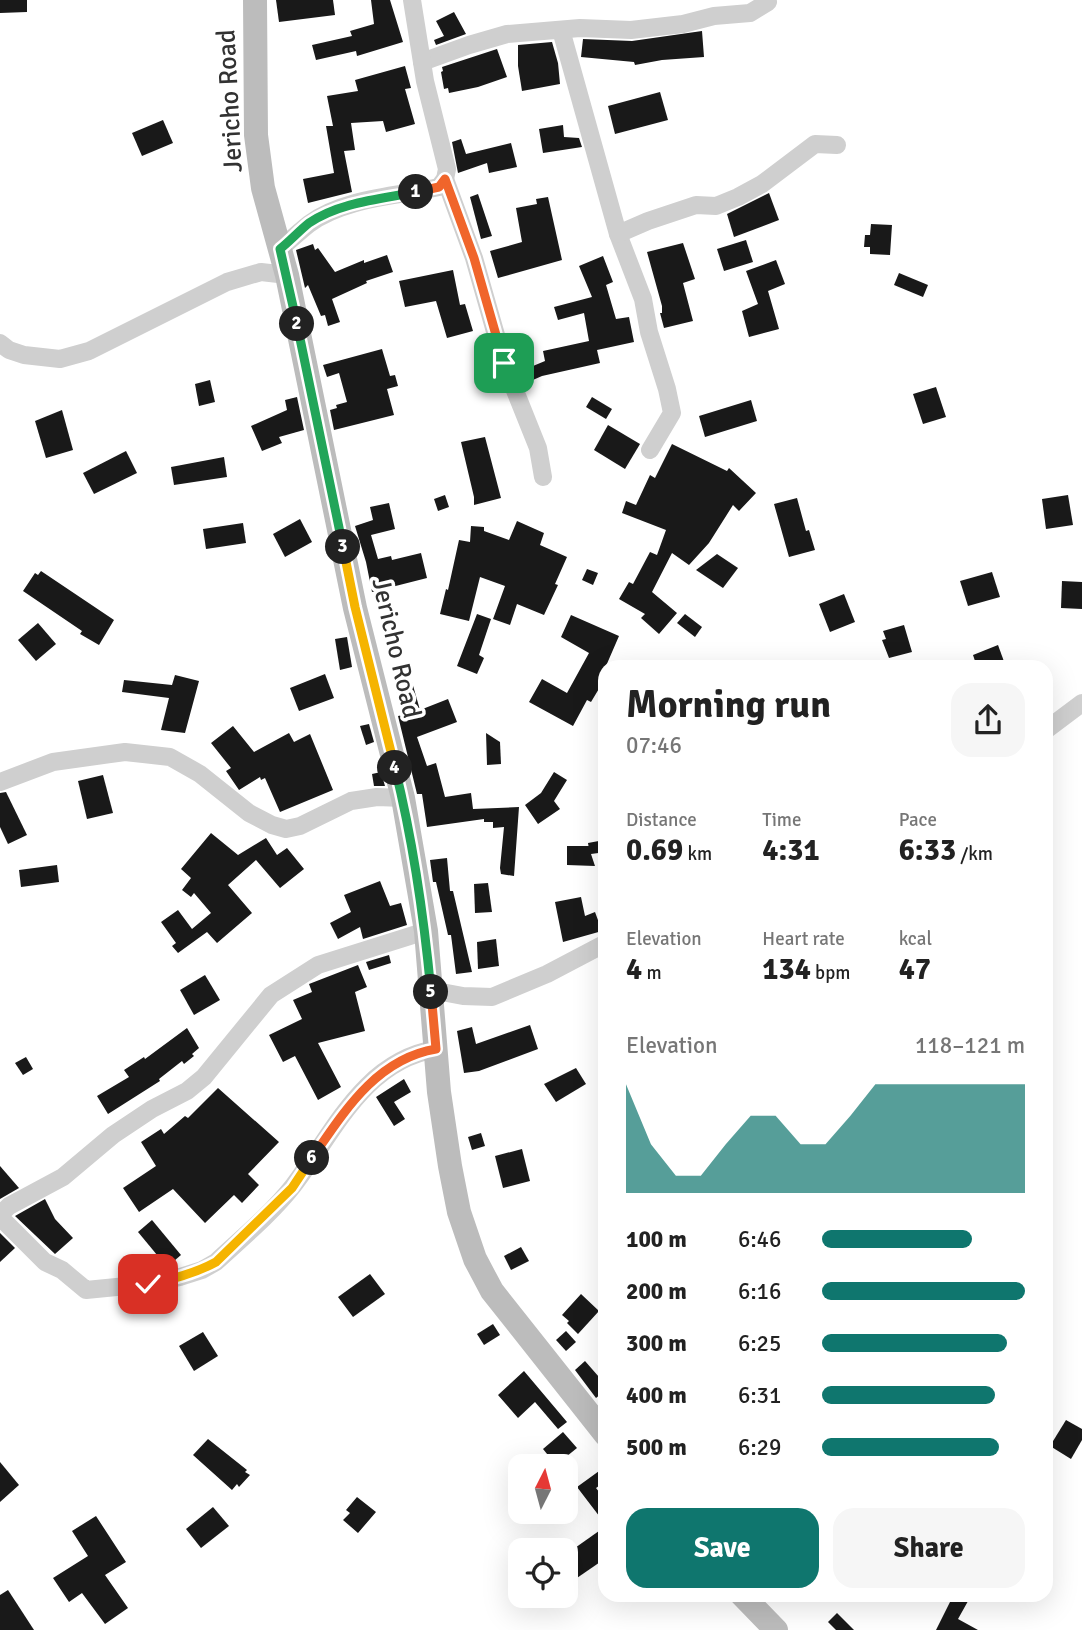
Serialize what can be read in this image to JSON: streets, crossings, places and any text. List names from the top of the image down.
{
  "streets": {
    "street": ["Jericho Road"]
  },
  "north": "top",
  "page": {
    "pins": [
      "1",
      "2",
      "3",
      "4",
      "5",
      "6"
    ],
    "heading": ["Morning run", "07:46"],
    "stats": [
      ["Distance", "0.69 km"],
      ["Time", "4:31"],
      ["Pace", "6:33 /km"],
      ["Elevation", "4 m"],
      ["Heart rate", "134 bpm"],
      ["kcal", "47"]
    ],
    "chart": ["Elevation", "118–121 m"],
    "list": [
      {
        "name": "100 m",
        "note": "6:46"
      },
      {
        "name": "200 m",
        "note": "6:16"
      },
      {
        "name": "300 m",
        "note": "6:25"
      },
      {
        "name": "400 m",
        "note": "6:31"
      },
      {
        "name": "500 m",
        "note": "6:29"
      }
    ],
    "buttons": ["Save", "Share"]
  }
}
